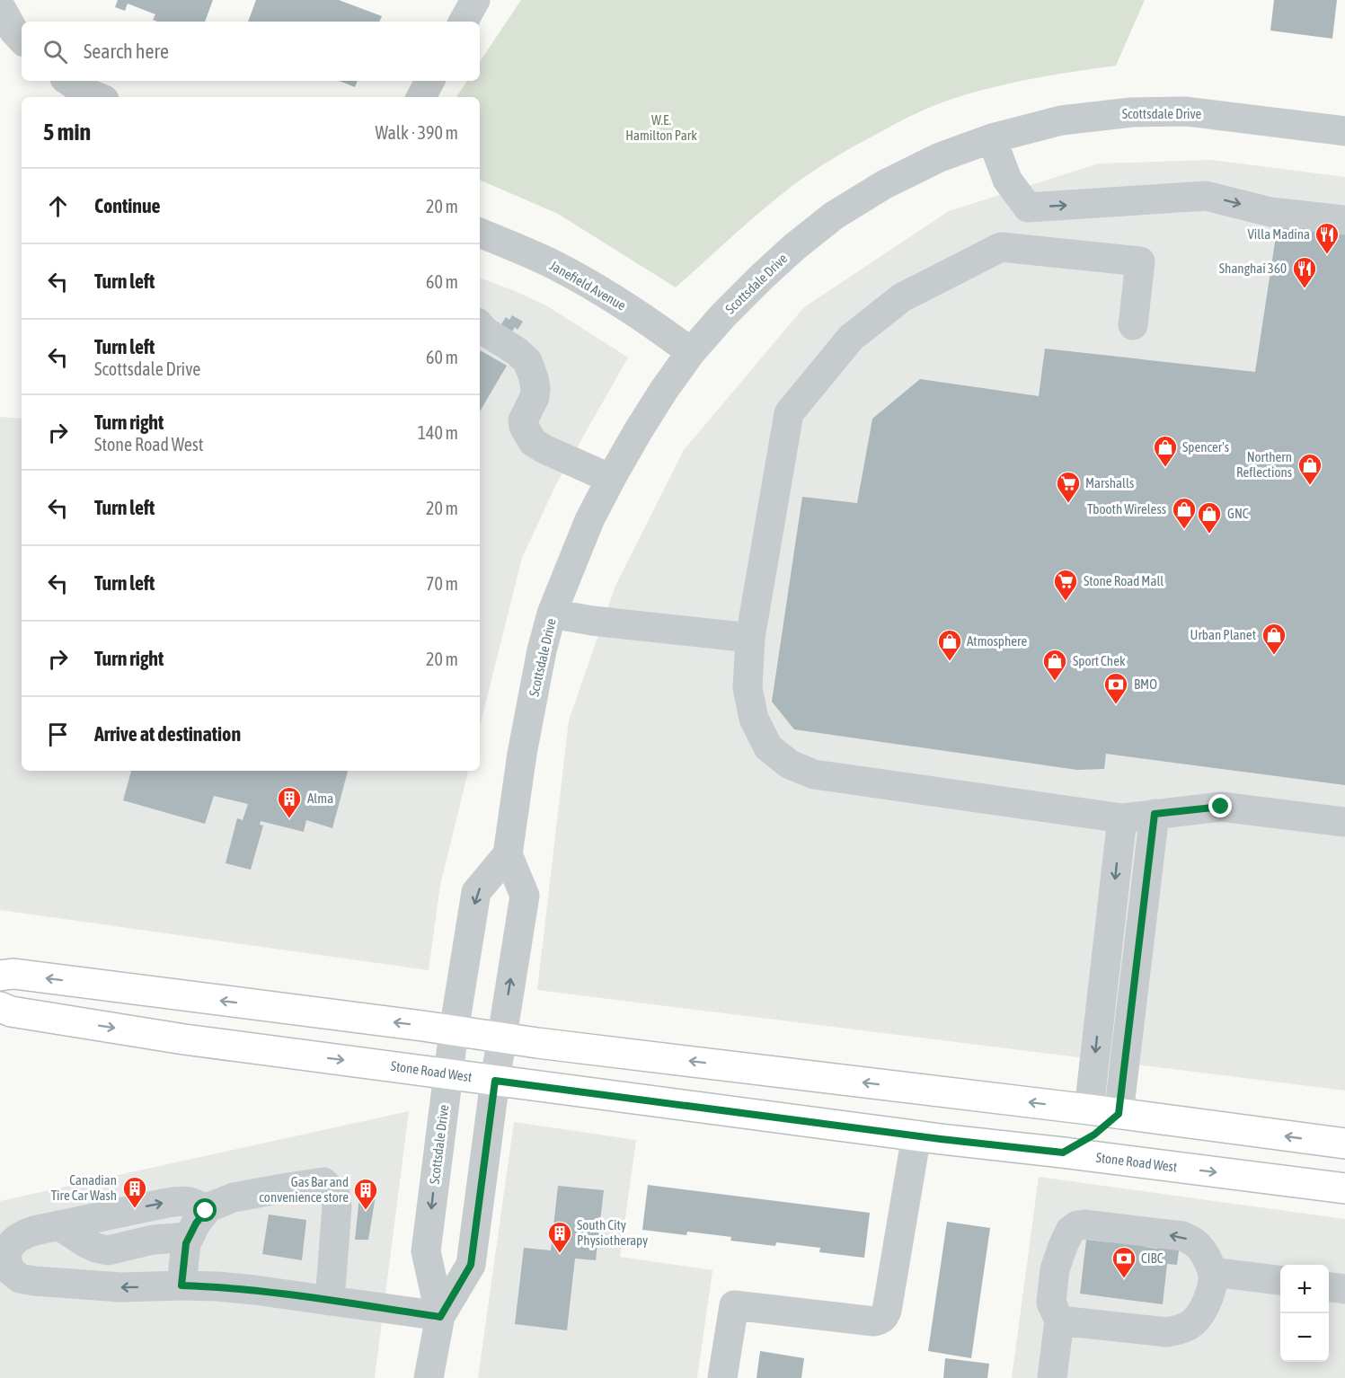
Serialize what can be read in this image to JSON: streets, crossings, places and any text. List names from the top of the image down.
{
  "streets": {
    "main road": ["Stone Road West"],
    "street": ["Scottsdale Drive", "Janefield Avenue"]
  },
  "crossings": [
    ["Scottsdale Drive", "Janefield Avenue"],
    ["Scottsdale Drive", "Stone Road West"]
  ],
  "parks": ["W.E. Hamilton Park"],
  "places": {
    "restaurant": ["Villa Madina", "Shanghai 360"],
    "shop": [
      "Spencer's",
      "Northern Reflections",
      "Tbooth Wireless",
      "GNC",
      "Urban Planet",
      "Atmosphere",
      "Sport Chek"
    ],
    "supermarket": ["Marshalls", "Stone Road Mall"],
    "bank": ["BMO", "CIBC"],
    "building": [
      "Alma",
      "Canadian Tire Car Wash",
      "Gas Bar and convenience store",
      "South City Physiotherapy"
    ]
  },
  "page": {
    "search": "Search here",
    "heading": ["5 min", "Walk · 390 m"],
    "list": [
      ["Continue", "20 m"],
      ["Turn left", "60 m"],
      ["Turn left", "Scottsdale Drive", "60 m"],
      ["Turn right", "Stone Road West", "140 m"],
      ["Turn left", "20 m"],
      ["Turn left", "70 m"],
      ["Turn right", "20 m"],
      "Arrive at destination"
    ],
    "map_buttons": ["+", "−"]
  }
}
